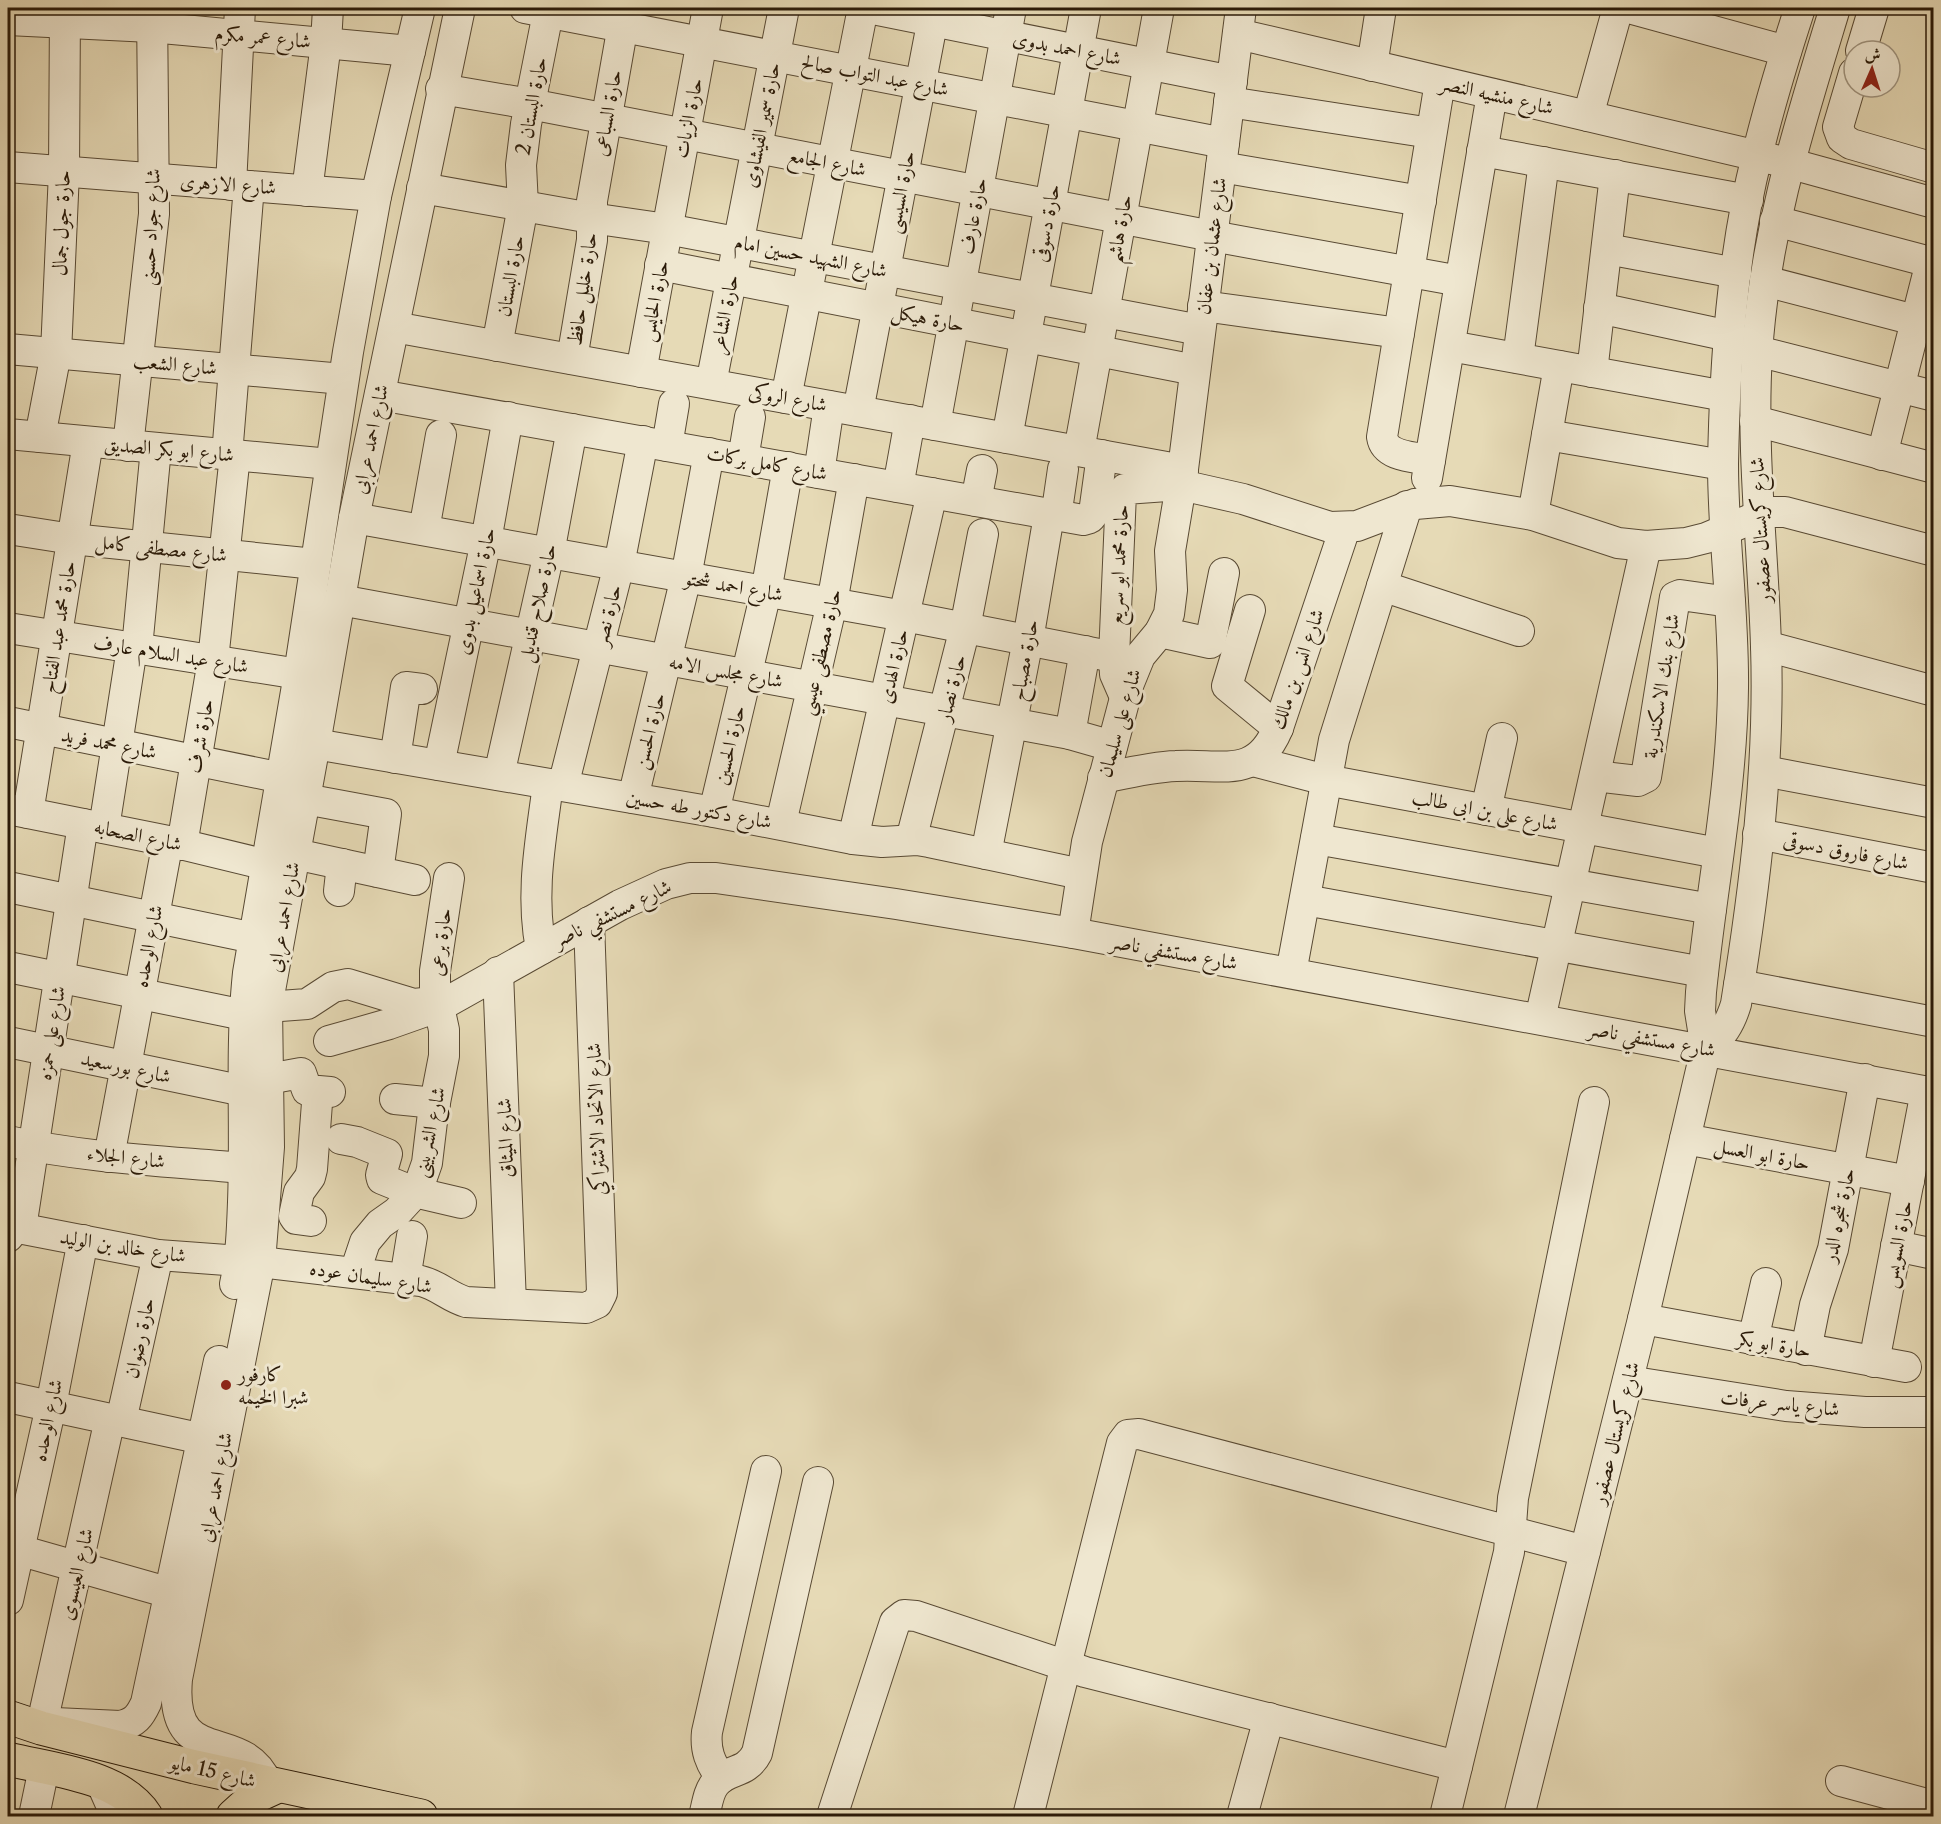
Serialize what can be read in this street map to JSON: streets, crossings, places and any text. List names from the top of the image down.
{
  "streets": {
    "main road": ["شارع 15 مايو"],
    "street": [
      "شارع عمر مكرم",
      "شارع احمد بدوى",
      "شارع عبد التواب صالح",
      "شارع منشيه النصر",
      "حارة البستان 2",
      "حارة السباعى",
      "حارة الزيات",
      "حارة سمير الفيشاوى",
      "شارع الجامع",
      "شارع الازهرى",
      "حارة السيسى",
      "حارة عارف",
      "حارة جول جمال",
      "حارة دسوقى",
      "شارع جواد حسنى",
      "حارة هاشم",
      "شارع عثمان بن عفان",
      "شارع الشهيد حسين امام",
      "حارة البستان",
      "حارة خليل حافظ",
      "حارة الحايس",
      "حارة الشاعر",
      "حارة هيكل",
      "شارع الشعب",
      "شارع الروكى",
      "شارع احمد عرابى",
      "شارع ابو بكر الصديق",
      "شارع كامل بركات",
      "شارع كريستال عصفور",
      "شارع مصطفى كامل",
      "حارة محمد ابو سريع",
      "شارع احمد شحتو",
      "حارة اسماعيل بدوى",
      "حارة صلاح قنديل",
      "حارة نصر",
      "حارة محمد عبد الفتاح",
      "حارة مصطفى عيسي",
      "شارع عبد السلام عارف",
      "حارة مصباح",
      "حارة الهدى",
      "شارع انس بن مالك",
      "شارع مجلس الامه",
      "شارع بنك الاسكندرية",
      "حارة نصار",
      "شارع على سليمان",
      "حارة الحسن",
      "حارة شرف",
      "شارع محمد فريد",
      "حارة الحسين",
      "شارع دكتور طه حسين",
      "شارع على بن ابى طالب",
      "شارع الصحابه",
      "شارع فاروق دسوقى",
      "شارع مستشفي ناصر",
      "حارة برعى",
      "شارع الوحده",
      "شارع على حمزه",
      "شارع بورسعيد",
      "شارع الاتحاد الاشتراكي",
      "شارع الشربينى",
      "شارع الميثاق",
      "حارة ابو العسل",
      "شارع الجلاء",
      "حارة شجره الدر",
      "حارة السويس",
      "شارع خالد بن الوليد",
      "شارع سليمان عوده",
      "حارة رضوان",
      "حارة ابو بكر",
      "شارع ياسر عرفات",
      "شارع العيسوى"
    ]
  },
  "crossings": [
    ["شارع عمر مكرم", "حارة جول جمال"],
    ["شارع عمر مكرم", "شارع جواد حسنى"],
    ["شارع عمر مكرم", "شارع احمد عرابى"],
    ["شارع عمر مكرم", "حارة شرف"],
    ["شارع احمد بدوى", "حارة السيسى"],
    ["شارع احمد بدوى", "حارة عارف"],
    ["شارع احمد بدوى", "حارة دسوقى"],
    ["شارع احمد بدوى", "حارة هاشم"],
    ["شارع احمد بدوى", "شارع عثمان بن عفان"],
    ["شارع عبد التواب صالح", "حارة البستان 2"],
    ["شارع عبد التواب صالح", "حارة السباعى"],
    ["شارع عبد التواب صالح", "حارة الزيات"],
    ["شارع عبد التواب صالح", "حارة سمير الفيشاوى"],
    ["شارع عبد التواب صالح", "حارة السيسى"],
    ["شارع عبد التواب صالح", "حارة عارف"],
    ["شارع عبد التواب صالح", "حارة دسوقى"],
    ["شارع عبد التواب صالح", "حارة هاشم"],
    ["شارع عبد التواب صالح", "شارع عثمان بن عفان"],
    ["شارع منشيه النصر", "شارع عثمان بن عفان"],
    ["شارع منشيه النصر", "شارع كريستال عصفور"],
    ["حارة البستان 2", "شارع الجامع"],
    ["حارة البستان 2", "شارع الشهيد حسين امام"],
    ["حارة البستان 2", "حارة البستان"],
    ["حارة السباعى", "شارع الجامع"],
    ["حارة السباعى", "شارع الشهيد حسين امام"],
    ["حارة السباعى", "حارة خليل حافظ"],
    ["حارة الزيات", "شارع الجامع"],
    ["حارة الزيات", "شارع الشهيد حسين امام"],
    ["حارة الزيات", "حارة الحايس"],
    ["حارة سمير الفيشاوى", "شارع الجامع"],
    ["حارة سمير الفيشاوى", "شارع الشهيد حسين امام"],
    ["حارة سمير الفيشاوى", "حارة الشاعر"],
    ["شارع الجامع", "حارة السيسى"],
    ["شارع الجامع", "حارة عارف"],
    ["شارع الجامع", "حارة دسوقى"],
    ["شارع الجامع", "حارة هاشم"],
    ["شارع الجامع", "شارع عثمان بن عفان"],
    ["شارع الجامع", "شارع احمد عرابى"],
    ["شارع الازهرى", "حارة جول جمال"],
    ["شارع الازهرى", "شارع جواد حسنى"],
    ["شارع الازهرى", "شارع احمد عرابى"],
    ["شارع الازهرى", "حارة شرف"],
    ["حارة السيسى", "شارع الشهيد حسين امام"],
    ["حارة السيسى", "حارة هيكل"],
    ["حارة السيسى", "شارع الروكى"],
    ["حارة عارف", "شارع الشهيد حسين امام"],
    ["حارة عارف", "حارة هيكل"],
    ["حارة عارف", "شارع الروكى"],
    ["حارة عارف", "شارع كامل بركات"],
    ["حارة جول جمال", "شارع الشعب"],
    ["حارة جول جمال", "شارع ابو بكر الصديق"],
    ["حارة دسوقى", "شارع الشهيد حسين امام"],
    ["حارة دسوقى", "حارة هيكل"],
    ["حارة دسوقى", "شارع الروكى"],
    ["شارع جواد حسنى", "شارع الشعب"],
    ["شارع جواد حسنى", "شارع ابو بكر الصديق"],
    ["شارع جواد حسنى", "شارع مصطفى كامل"],
    ["شارع جواد حسنى", "شارع عبد السلام عارف"],
    ["شارع جواد حسنى", "شارع على حمزه"],
    ["حارة هاشم", "شارع الشهيد حسين امام"],
    ["حارة هاشم", "حارة هيكل"],
    ["حارة هاشم", "شارع الروكى"],
    ["حارة هاشم", "شارع كامل بركات"],
    ["حارة هاشم", "حارة مصباح"],
    ["شارع عثمان بن عفان", "شارع الشهيد حسين امام"],
    ["شارع عثمان بن عفان", "حارة هيكل"],
    ["شارع عثمان بن عفان", "شارع الروكى"],
    ["شارع عثمان بن عفان", "حارة محمد ابو سريع"],
    ["شارع عثمان بن عفان", "شارع على سليمان"],
    ["شارع الشهيد حسين امام", "حارة البستان"],
    ["شارع الشهيد حسين امام", "حارة خليل حافظ"],
    ["شارع الشهيد حسين امام", "حارة الحايس"],
    ["شارع الشهيد حسين امام", "حارة الشاعر"],
    ["شارع الشهيد حسين امام", "شارع احمد عرابى"],
    ["حارة البستان", "شارع الروكى"],
    ["حارة خليل حافظ", "شارع الروكى"],
    ["حارة الحايس", "حارة هيكل"],
    ["حارة الحايس", "شارع الروكى"],
    ["حارة الشاعر", "حارة هيكل"],
    ["حارة الشاعر", "شارع الروكى"],
    ["شارع الشعب", "شارع احمد عرابى"],
    ["شارع الشعب", "حارة شرف"],
    ["شارع الروكى", "شارع احمد عرابى"],
    ["شارع الروكى", "شارع كامل بركات"],
    ["شارع الروكى", "حارة محمد ابو سريع"],
    ["شارع الروكى", "حارة مصباح"],
    ["شارع الروكى", "شارع على سليمان"],
    ["شارع احمد عرابى", "شارع ابو بكر الصديق"],
    ["شارع احمد عرابى", "شارع كامل بركات"],
    ["شارع احمد عرابى", "شارع مصطفى كامل"],
    ["شارع احمد عرابى", "شارع احمد شحتو"],
    ["شارع احمد عرابى", "شارع عبد السلام عارف"],
    ["شارع احمد عرابى", "شارع مجلس الامه"],
    ["شارع احمد عرابى", "شارع محمد فريد"],
    ["شارع احمد عرابى", "شارع دكتور طه حسين"],
    ["شارع احمد عرابى", "شارع الصحابه"],
    ["شارع احمد عرابى", "شارع بورسعيد"],
    ["شارع احمد عرابى", "شارع الجلاء"],
    ["شارع احمد عرابى", "شارع خالد بن الوليد"],
    ["شارع احمد عرابى", "شارع سليمان عوده"],
    ["شارع احمد عرابى", "شارع العيسوى"],
    ["شارع احمد عرابى", "شارع 15 مايو"],
    ["شارع ابو بكر الصديق", "حارة محمد عبد الفتاح"],
    ["شارع ابو بكر الصديق", "حارة شرف"],
    ["شارع كامل بركات", "حارة اسماعيل بدوى"],
    ["شارع كامل بركات", "حارة صلاح قنديل"],
    ["شارع كامل بركات", "حارة نصر"],
    ["شارع كامل بركات", "حارة مصطفى عيسي"],
    ["شارع كامل بركات", "حارة مصباح"],
    ["شارع كامل بركات", "حارة الهدى"],
    ["شارع كامل بركات", "حارة الحسن"],
    ["شارع كامل بركات", "حارة الحسين"],
    ["شارع كريستال عصفور", "شارع بنك الاسكندرية"],
    ["شارع كريستال عصفور", "شارع على بن ابى طالب"],
    ["شارع كريستال عصفور", "شارع فاروق دسوقى"],
    ["شارع كريستال عصفور", "شارع مستشفي ناصر"],
    ["شارع كريستال عصفور", "حارة ابو العسل"],
    ["شارع كريستال عصفور", "حارة ابو بكر"],
    ["شارع كريستال عصفور", "شارع ياسر عرفات"],
    ["شارع مصطفى كامل", "حارة محمد عبد الفتاح"],
    ["شارع مصطفى كامل", "حارة شرف"],
    ["حارة محمد ابو سريع", "شارع احمد شحتو"],
    ["حارة محمد ابو سريع", "شارع على سليمان"],
    ["شارع احمد شحتو", "حارة اسماعيل بدوى"],
    ["شارع احمد شحتو", "حارة صلاح قنديل"],
    ["شارع احمد شحتو", "حارة نصر"],
    ["شارع احمد شحتو", "حارة مصطفى عيسي"],
    ["شارع احمد شحتو", "حارة مصباح"],
    ["شارع احمد شحتو", "حارة الهدى"],
    ["شارع احمد شحتو", "حارة نصار"],
    ["شارع احمد شحتو", "حارة الحسن"],
    ["شارع احمد شحتو", "حارة الحسين"],
    ["حارة اسماعيل بدوى", "شارع مجلس الامه"],
    ["حارة اسماعيل بدوى", "شارع دكتور طه حسين"],
    ["حارة صلاح قنديل", "شارع مجلس الامه"],
    ["حارة صلاح قنديل", "شارع دكتور طه حسين"],
    ["حارة نصر", "شارع مجلس الامه"],
    ["حارة نصر", "شارع دكتور طه حسين"],
    ["حارة نصر", "شارع مستشفي ناصر"],
    ["حارة محمد عبد الفتاح", "شارع عبد السلام عارف"],
    ["حارة محمد عبد الفتاح", "شارع محمد فريد"],
    ["حارة محمد عبد الفتاح", "شارع الصحابه"],
    ["حارة مصطفى عيسي", "شارع مجلس الامه"],
    ["حارة مصطفى عيسي", "شارع دكتور طه حسين"],
    ["شارع عبد السلام عارف", "حارة شرف"],
    ["شارع عبد السلام عارف", "شارع على حمزه"],
    ["حارة مصباح", "شارع مجلس الامه"],
    ["حارة مصباح", "شارع دكتور طه حسين"],
    ["حارة الهدى", "شارع مجلس الامه"],
    ["حارة الهدى", "شارع دكتور طه حسين"],
    ["شارع انس بن مالك", "شارع على بن ابى طالب"],
    ["شارع مجلس الامه", "حارة نصار"],
    ["شارع مجلس الامه", "شارع على سليمان"],
    ["شارع مجلس الامه", "حارة الحسن"],
    ["شارع مجلس الامه", "حارة الحسين"],
    ["حارة نصار", "شارع دكتور طه حسين"],
    ["شارع على سليمان", "شارع دكتور طه حسين"],
    ["شارع على سليمان", "شارع مستشفي ناصر"],
    ["حارة الحسن", "شارع دكتور طه حسين"],
    ["حارة شرف", "شارع محمد فريد"],
    ["حارة شرف", "شارع الصحابه"],
    ["حارة شرف", "شارع الوحده"],
    ["شارع محمد فريد", "شارع على حمزه"],
    ["حارة الحسين", "شارع دكتور طه حسين"],
    ["شارع الصحابه", "شارع الوحده"],
    ["شارع الصحابه", "شارع على حمزه"],
    ["شارع مستشفي ناصر", "حارة برعى"],
    ["شارع مستشفي ناصر", "شارع الاتحاد الاشتراكي"],
    ["شارع مستشفي ناصر", "شارع الشربينى"],
    ["شارع مستشفي ناصر", "شارع الميثاق"],
    ["شارع مستشفي ناصر", "حارة شجره الدر"],
    ["شارع مستشفي ناصر", "حارة السويس"],
    ["حارة برعى", "شارع الشربينى"],
    ["شارع الوحده", "شارع بورسعيد"],
    ["شارع الوحده", "شارع الجلاء"],
    ["شارع الوحده", "شارع خالد بن الوليد"],
    ["شارع على حمزه", "شارع بورسعيد"],
    ["شارع على حمزه", "شارع الجلاء"],
    ["شارع على حمزه", "شارع خالد بن الوليد"],
    ["شارع الاتحاد الاشتراكي", "شارع سليمان عوده"],
    ["شارع الشربينى", "شارع سليمان عوده"],
    ["شارع الميثاق", "شارع سليمان عوده"],
    ["حارة ابو العسل", "حارة شجره الدر"],
    ["حارة ابو العسل", "حارة السويس"],
    ["حارة شجره الدر", "حارة ابو بكر"],
    ["حارة السويس", "حارة ابو بكر"],
    ["شارع خالد بن الوليد", "شارع سليمان عوده"],
    ["شارع خالد بن الوليد", "حارة رضوان"],
    ["حارة رضوان", "شارع العيسوى"],
    ["شارع العيسوى", "شارع 15 مايو"]
  ],
  "places": ["كارفور شبرا الخيمه"],
  "north": "top"
}
